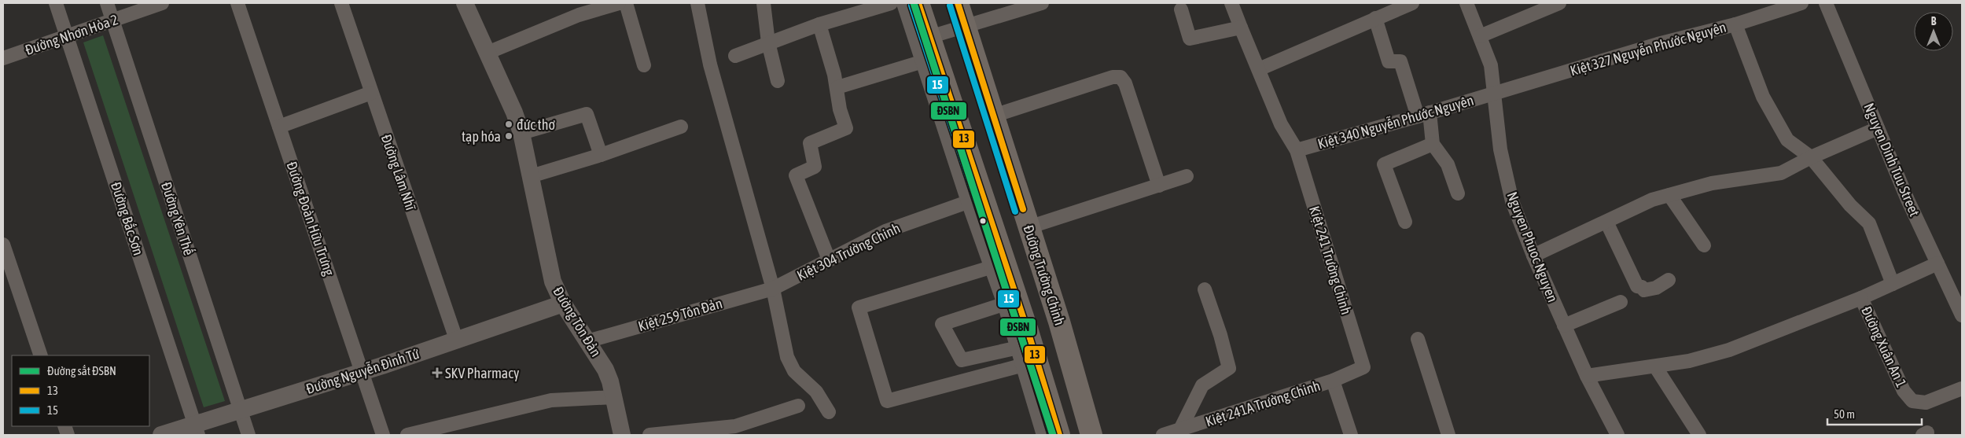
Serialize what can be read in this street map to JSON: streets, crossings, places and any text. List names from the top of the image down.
{
  "streets": {
    "highway": ["Đường Trường Chinh"],
    "street": [
      "Đường Nhơn Hòa 2",
      "Kiệt 327 Nguyễn Phước Nguyên",
      "Kiệt 340 Nguyễn Phước Nguyên",
      "Nguyen Dinh Tuu Street",
      "Đường Lâm Nhĩ",
      "Đường Bắc Sơn",
      "Đường Yên Thế",
      "Đường Đoàn Hữu Trưng",
      "Nguyen Phuoc Nguyen",
      "Kiệt 304 Trường Chinh",
      "Kiệt 241 Trường Chinh",
      "Kiệt 259 Tôn Đản",
      "Đường Tôn Đản",
      "Đường Xuân An 1",
      "Đường Nguyễn Đình Tứ",
      "Kiệt 241A Trường Chinh"
    ]
  },
  "crossings": [
    ["Đường Nhơn Hòa 2", "Đường Bắc Sơn"],
    ["Đường Nhơn Hòa 2", "Đường Yên Thế"],
    ["Kiệt 327 Nguyễn Phước Nguyên", "Kiệt 340 Nguyễn Phước Nguyên"],
    ["Kiệt 327 Nguyễn Phước Nguyên", "Nguyen Phuoc Nguyen"],
    ["Kiệt 340 Nguyễn Phước Nguyên", "Nguyen Phuoc Nguyen"],
    ["Kiệt 340 Nguyễn Phước Nguyên", "Kiệt 241 Trường Chinh"],
    ["Nguyen Dinh Tuu Street", "Đường Xuân An 1"],
    ["Đường Lâm Nhĩ", "Đường Nguyễn Đình Tứ"],
    ["Đường Bắc Sơn", "Đường Nguyễn Đình Tứ"],
    ["Đường Yên Thế", "Đường Nguyễn Đình Tứ"],
    ["Đường Đoàn Hữu Trưng", "Đường Nguyễn Đình Tứ"],
    ["Kiệt 304 Trường Chinh", "Kiệt 259 Tôn Đản"],
    ["Kiệt 241 Trường Chinh", "Kiệt 241A Trường Chinh"],
    ["Kiệt 259 Tôn Đản", "Đường Tôn Đản"],
    ["Đường Tôn Đản", "Đường Nguyễn Đình Tứ"]
  ],
  "places": {
    "other": ["đức thơ", "tạp hóa"],
    "health": ["SKV Pharmacy"]
  },
  "lines": ["rail line ĐSBN", "transit line 13", "transit line 15"],
  "legend": ["Đường sắt ĐSBN", "13", "15"],
  "scale_bar": "50 m",
  "north": "top"
}
